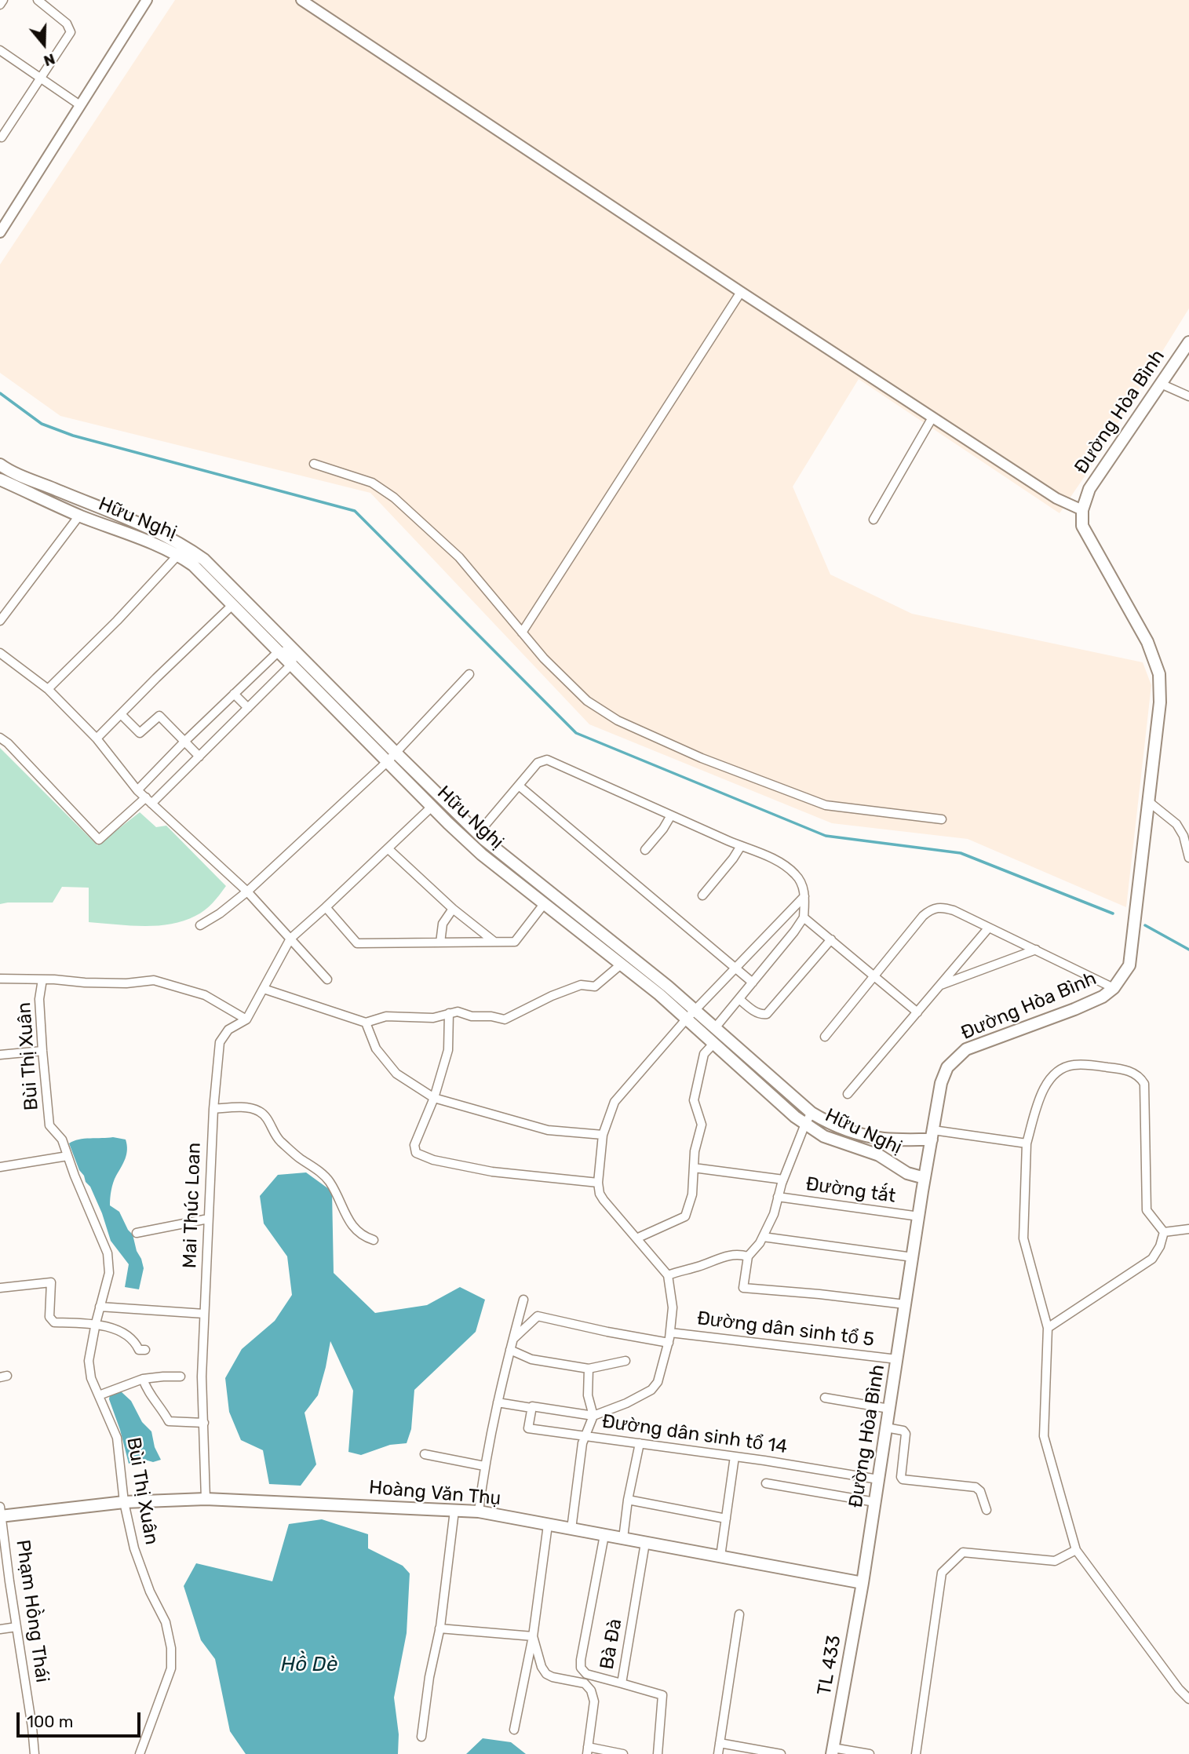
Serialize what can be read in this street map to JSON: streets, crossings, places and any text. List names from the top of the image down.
{
  "streets": {
    "main road": [
      "Đường Hòa Bình",
      "Hữu Nghị",
      "Hoàng Văn Thụ",
      "TL 433"
    ],
    "street": [
      "Bùi Thị Xuân",
      "Đường tắt",
      "Mai Thúc Loan",
      "Đường dân sinh tổ 5",
      "Đường dân sinh tổ 14",
      "Phạm Hồng Thái",
      "Bà Đà"
    ]
  },
  "crossings": [
    ["Đường Hòa Bình", "Hữu Nghị"],
    ["Đường Hòa Bình", "Đường tắt"],
    ["Đường Hòa Bình", "Đường dân sinh tổ 5"],
    ["Đường Hòa Bình", "Đường dân sinh tổ 14"],
    ["Đường Hòa Bình", "Hoàng Văn Thụ"],
    ["Đường Hòa Bình", "TL 433"],
    ["Bùi Thị Xuân", "Hoàng Văn Thụ"],
    ["Mai Thúc Loan", "Hoàng Văn Thụ"],
    ["Hoàng Văn Thụ", "Phạm Hồng Thái"],
    ["Hoàng Văn Thụ", "Bà Đà"],
    ["Hoàng Văn Thụ", "TL 433"]
  ],
  "water": ["Hồ Dè"],
  "scale_bar": "100 m",
  "north": "bottom"
}
